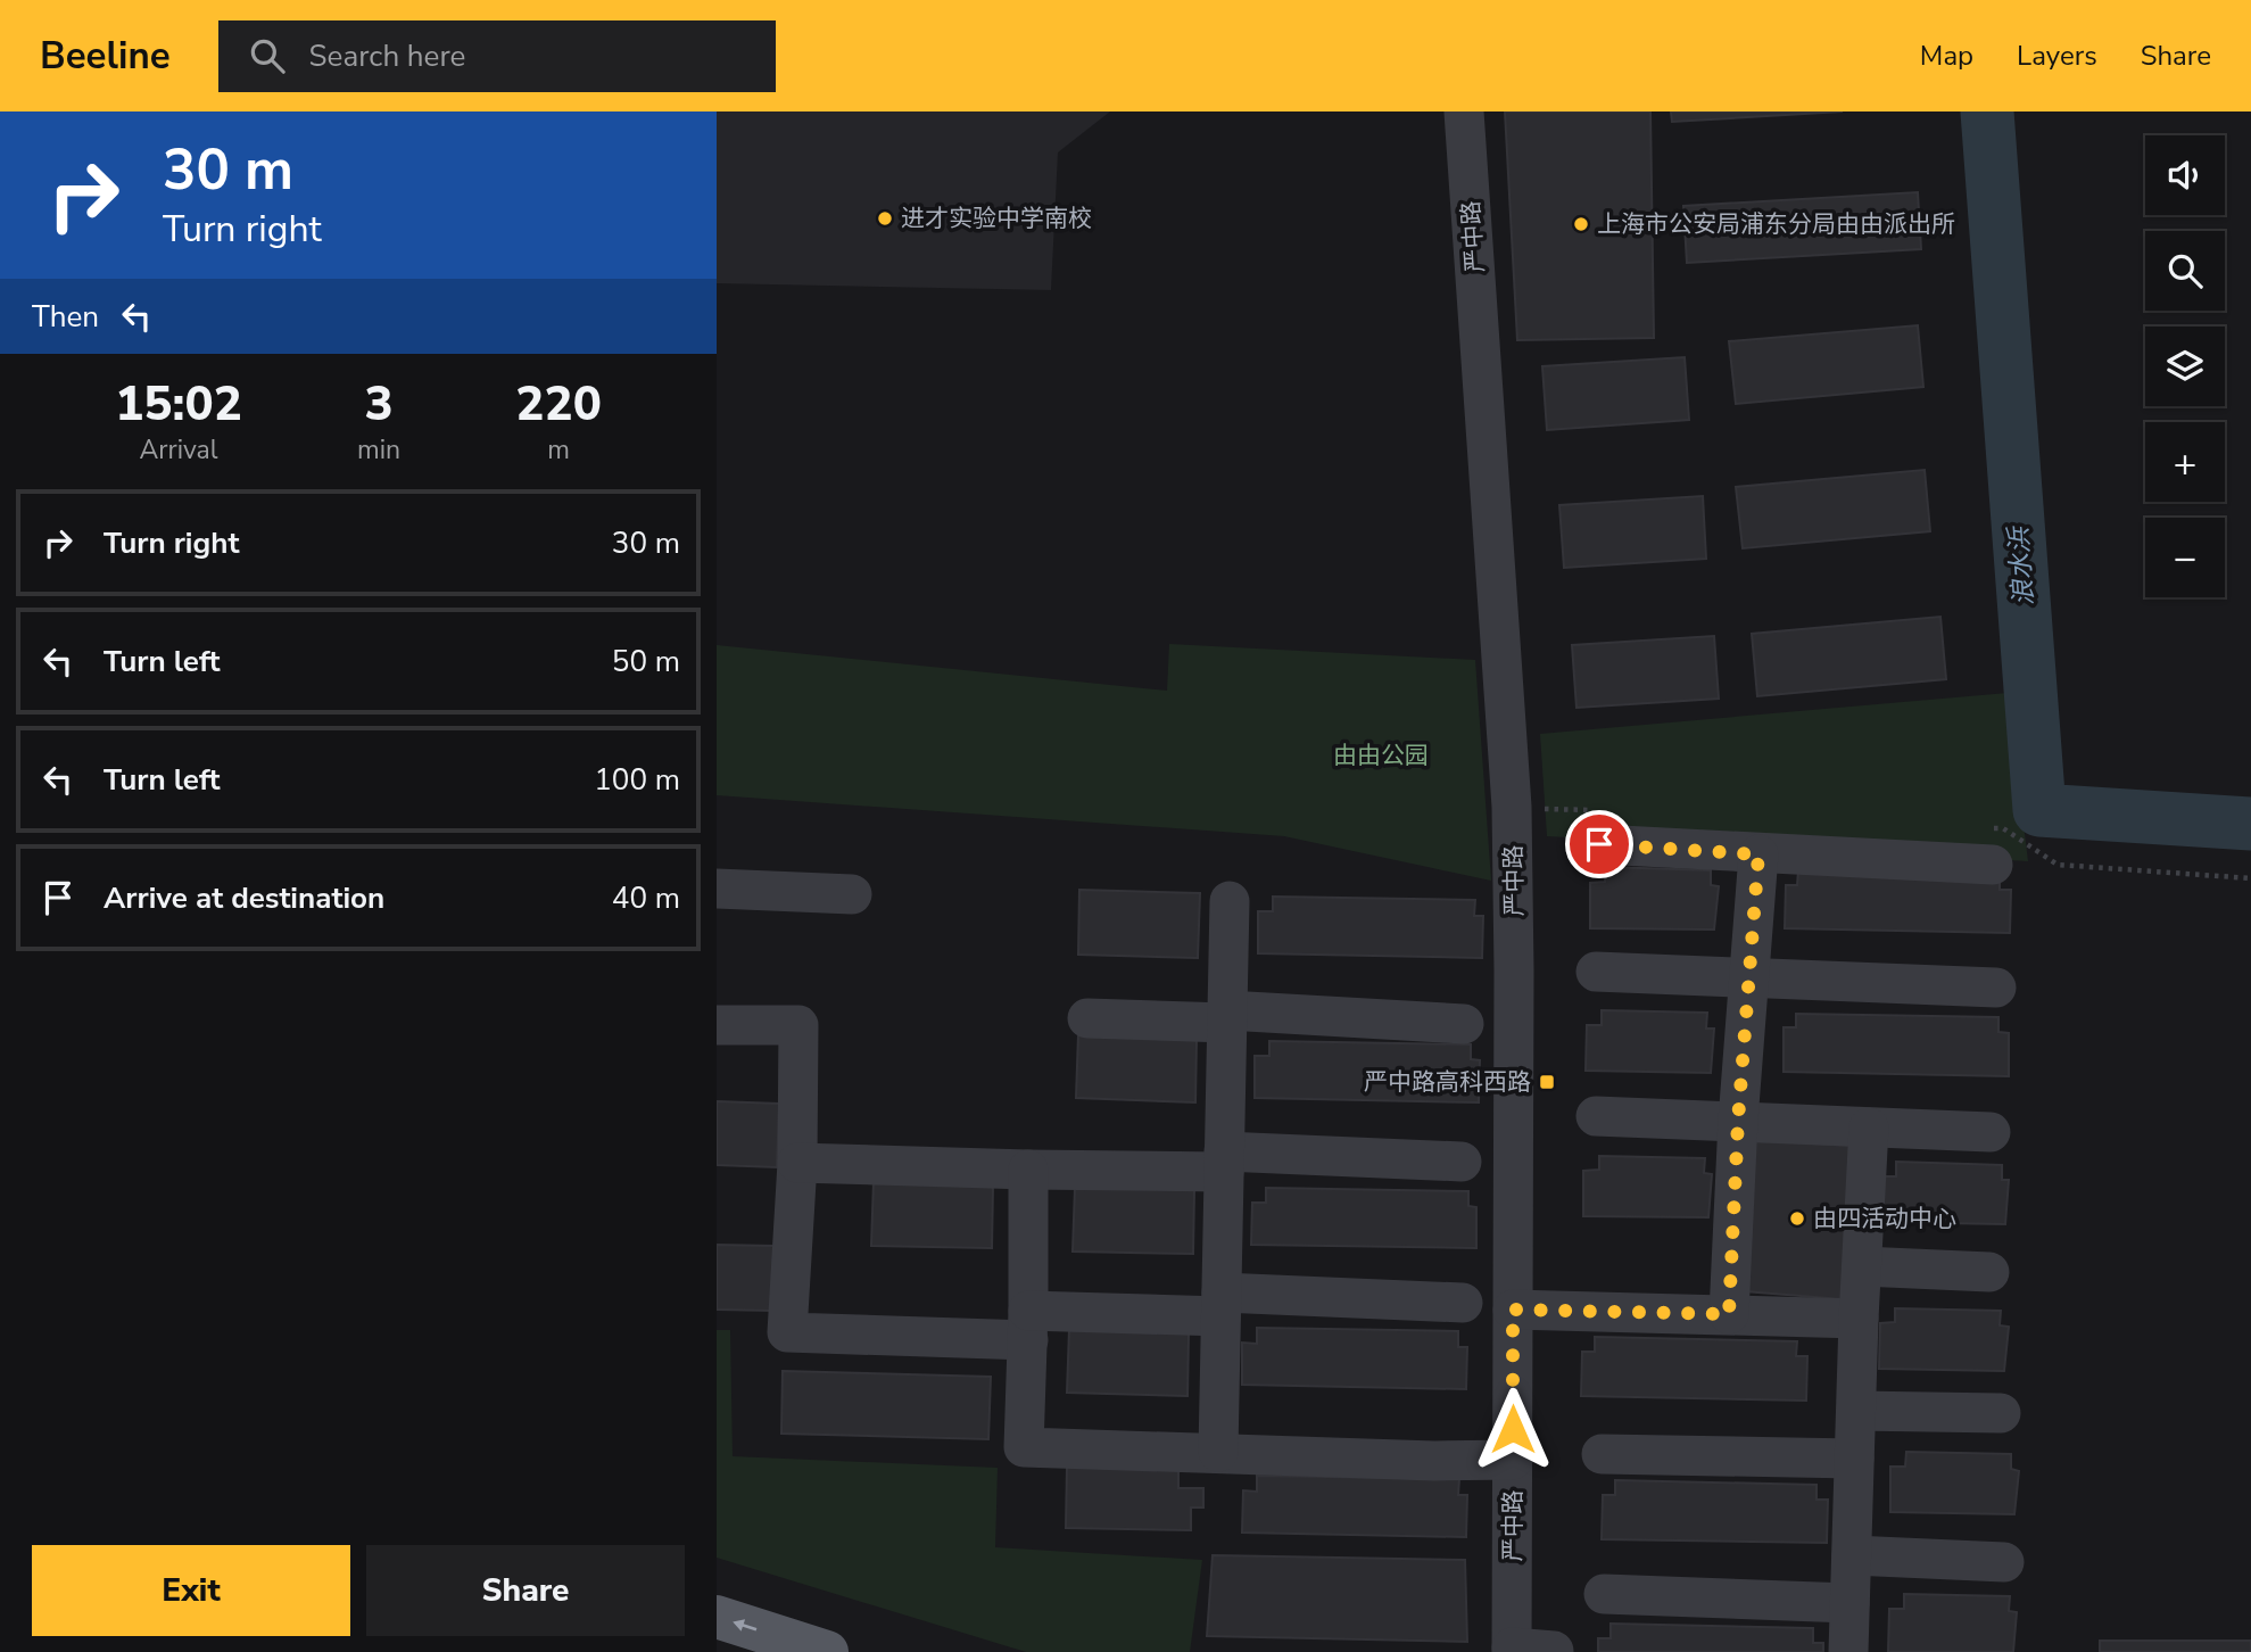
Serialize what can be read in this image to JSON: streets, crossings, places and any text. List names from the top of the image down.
{
  "streets": {
    "street": ["严中路"]
  },
  "water": ["浪水浜"],
  "parks": ["由由公园"],
  "places": {
    "other": ["进才实验中学南校", "上海市公安局浦东分局由由派出所", "由四活动中心"],
    "transit": ["严中路高科西路"]
  },
  "page": {
    "header": "Beeline",
    "search": "Search here",
    "nav": ["Map", "Layers", "Share"],
    "turn": ["30 m", "Turn right"],
    "map_buttons": ["+", "−"],
    "then": "Then",
    "eta": [
      "15:02",
      "Arrival",
      "3",
      "min",
      "220",
      "m"
    ],
    "list": [
      {
        "name": "Turn right",
        "value": "30 m"
      },
      {
        "name": "Turn left",
        "value": "50 m"
      },
      {
        "name": "Turn left",
        "value": "100 m"
      },
      {
        "name": "Arrive at destination",
        "value": "40 m"
      }
    ],
    "buttons": ["Exit", "Share"]
  }
}
